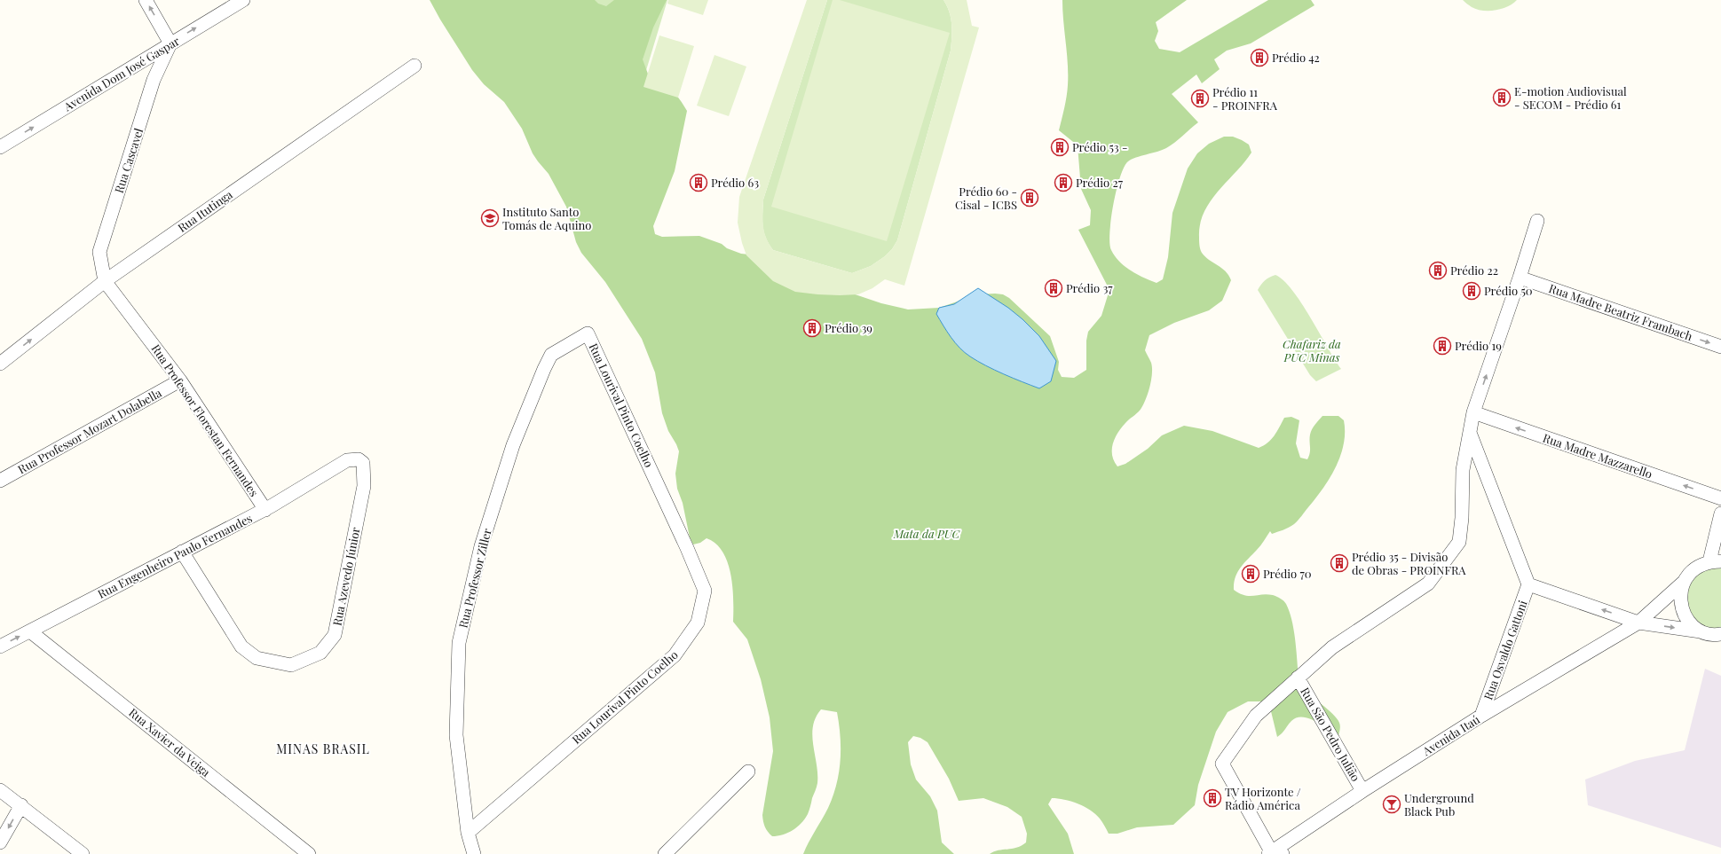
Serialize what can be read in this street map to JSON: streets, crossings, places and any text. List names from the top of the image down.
{
  "streets": {
    "street": [
      "Avenida Dom José Gaspar",
      "Rua Cascavel",
      "Rua Itutinga",
      "Rua Madre Beatriz Frambach",
      "Rua Lourival Pinto Coelho",
      "Rua Professor Florestan Fernandes",
      "Rua Professor Mozart Dolabella",
      "Rua Madre Mazzarello",
      "Rua Engenheiro Paulo Fernandes",
      "Rua Azevedo Júnior",
      "Rua Professor Ziller",
      "Rua Osvaldo Gattoni",
      "Rua São Pedro Julião",
      "Avenida Itaú",
      "Rua Xavier da Veiga"
    ]
  },
  "crossings": [
    ["Avenida Dom José Gaspar", "Rua Cascavel"],
    ["Rua Cascavel", "Rua Itutinga"],
    ["Rua Cascavel", "Rua Professor Florestan Fernandes"],
    ["Rua Itutinga", "Rua Professor Florestan Fernandes"],
    ["Rua Lourival Pinto Coelho", "Rua Professor Ziller"],
    ["Rua Professor Florestan Fernandes", "Rua Professor Mozart Dolabella"],
    ["Rua Professor Florestan Fernandes", "Rua Engenheiro Paulo Fernandes"],
    ["Rua Engenheiro Paulo Fernandes", "Rua Azevedo Júnior"],
    ["Rua Engenheiro Paulo Fernandes", "Rua Xavier da Veiga"],
    ["Rua Osvaldo Gattoni", "Avenida Itaú"],
    ["Rua São Pedro Julião", "Avenida Itaú"]
  ],
  "one_way": ["Avenida Dom José Gaspar", "Rua Madre Beatriz Frambach", "Rua Madre Mazzarello"],
  "districts": ["MINAS BRASIL"],
  "parks": ["Chafariz da PUC Minas", "Mata da PUC"],
  "places": {
    "building": [
      "Prédio 42",
      "E-motion Audiovisual - SECOM - Prédio 61",
      "Prédio 11 - PROINFRA",
      "Prédio 53 -",
      "Prédio 63",
      "Prédio 27",
      "Prédio 60 - Cisal - ICBS",
      "Prédio 22",
      "Prédio 37",
      "Prédio 50",
      "Prédio 39",
      "Prédio 19",
      "Prédio 35 - Divisão de Obras - PROINFRA",
      "Prédio 70",
      "TV Horizonte / Rádio América"
    ],
    "school or university": ["Instituto Santo Tomás de Aquino"],
    "bar": ["Underground Black Pub"]
  }
}
